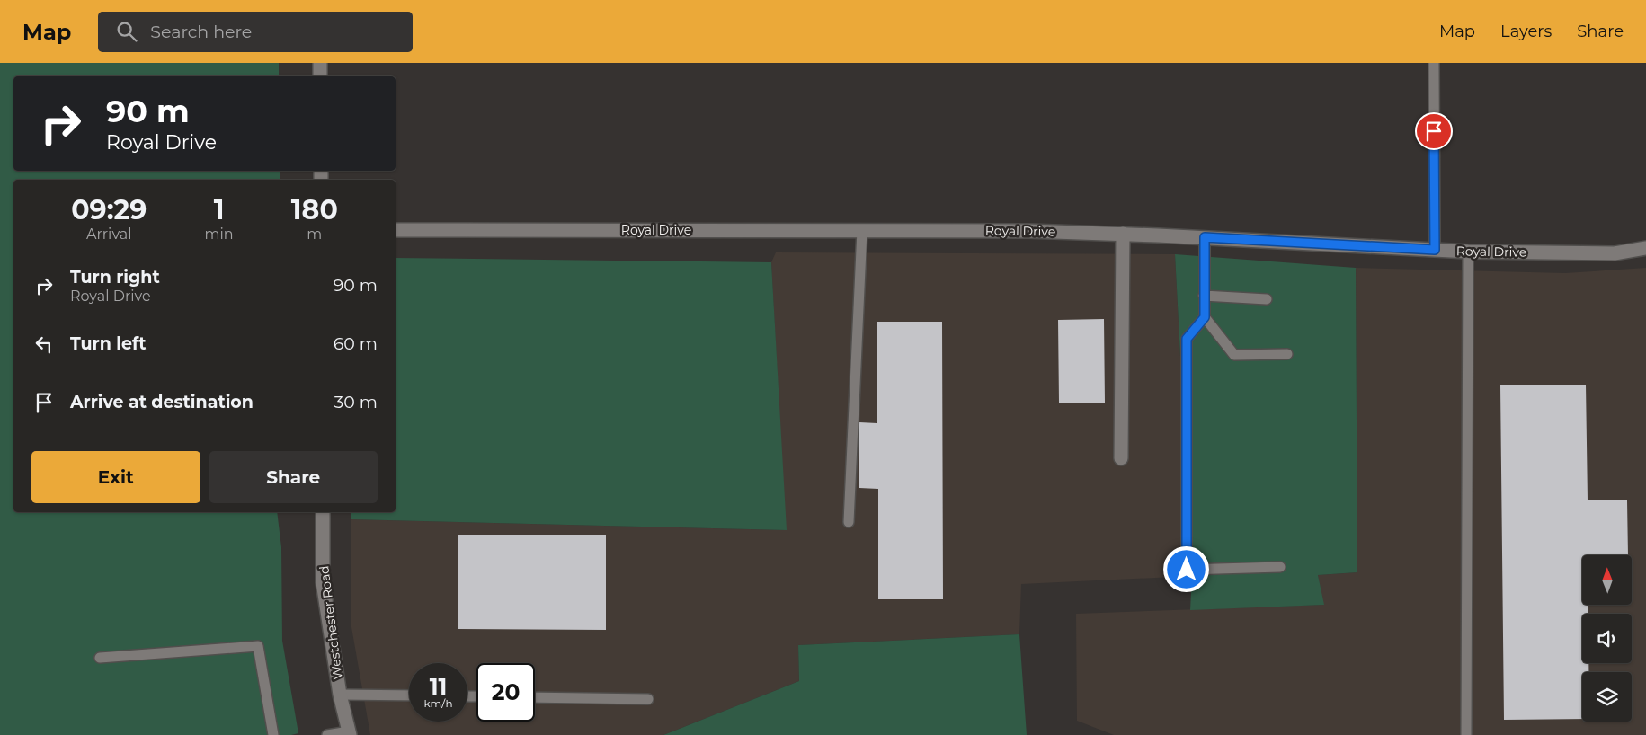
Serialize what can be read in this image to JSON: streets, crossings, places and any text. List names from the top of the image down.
{
  "streets": {
    "street": ["Royal Drive", "Westchester Road"]
  },
  "north": "top",
  "page": {
    "header": "Map",
    "search": "Search here",
    "nav": ["Map", "Layers", "Share"],
    "turn": ["90 m", "Royal Drive"],
    "eta": [
      "09:29",
      "Arrival",
      "1",
      "min",
      "180",
      "m"
    ],
    "list": [
      {
        "name": "Turn right",
        "note": "Royal Drive",
        "value": "90 m"
      },
      {
        "name": "Turn left",
        "value": "60 m"
      },
      {
        "name": "Arrive at destination",
        "value": "30 m"
      }
    ],
    "buttons": ["Exit", "Share"],
    "speed": "11 km/h",
    "limit": "20"
  }
}
